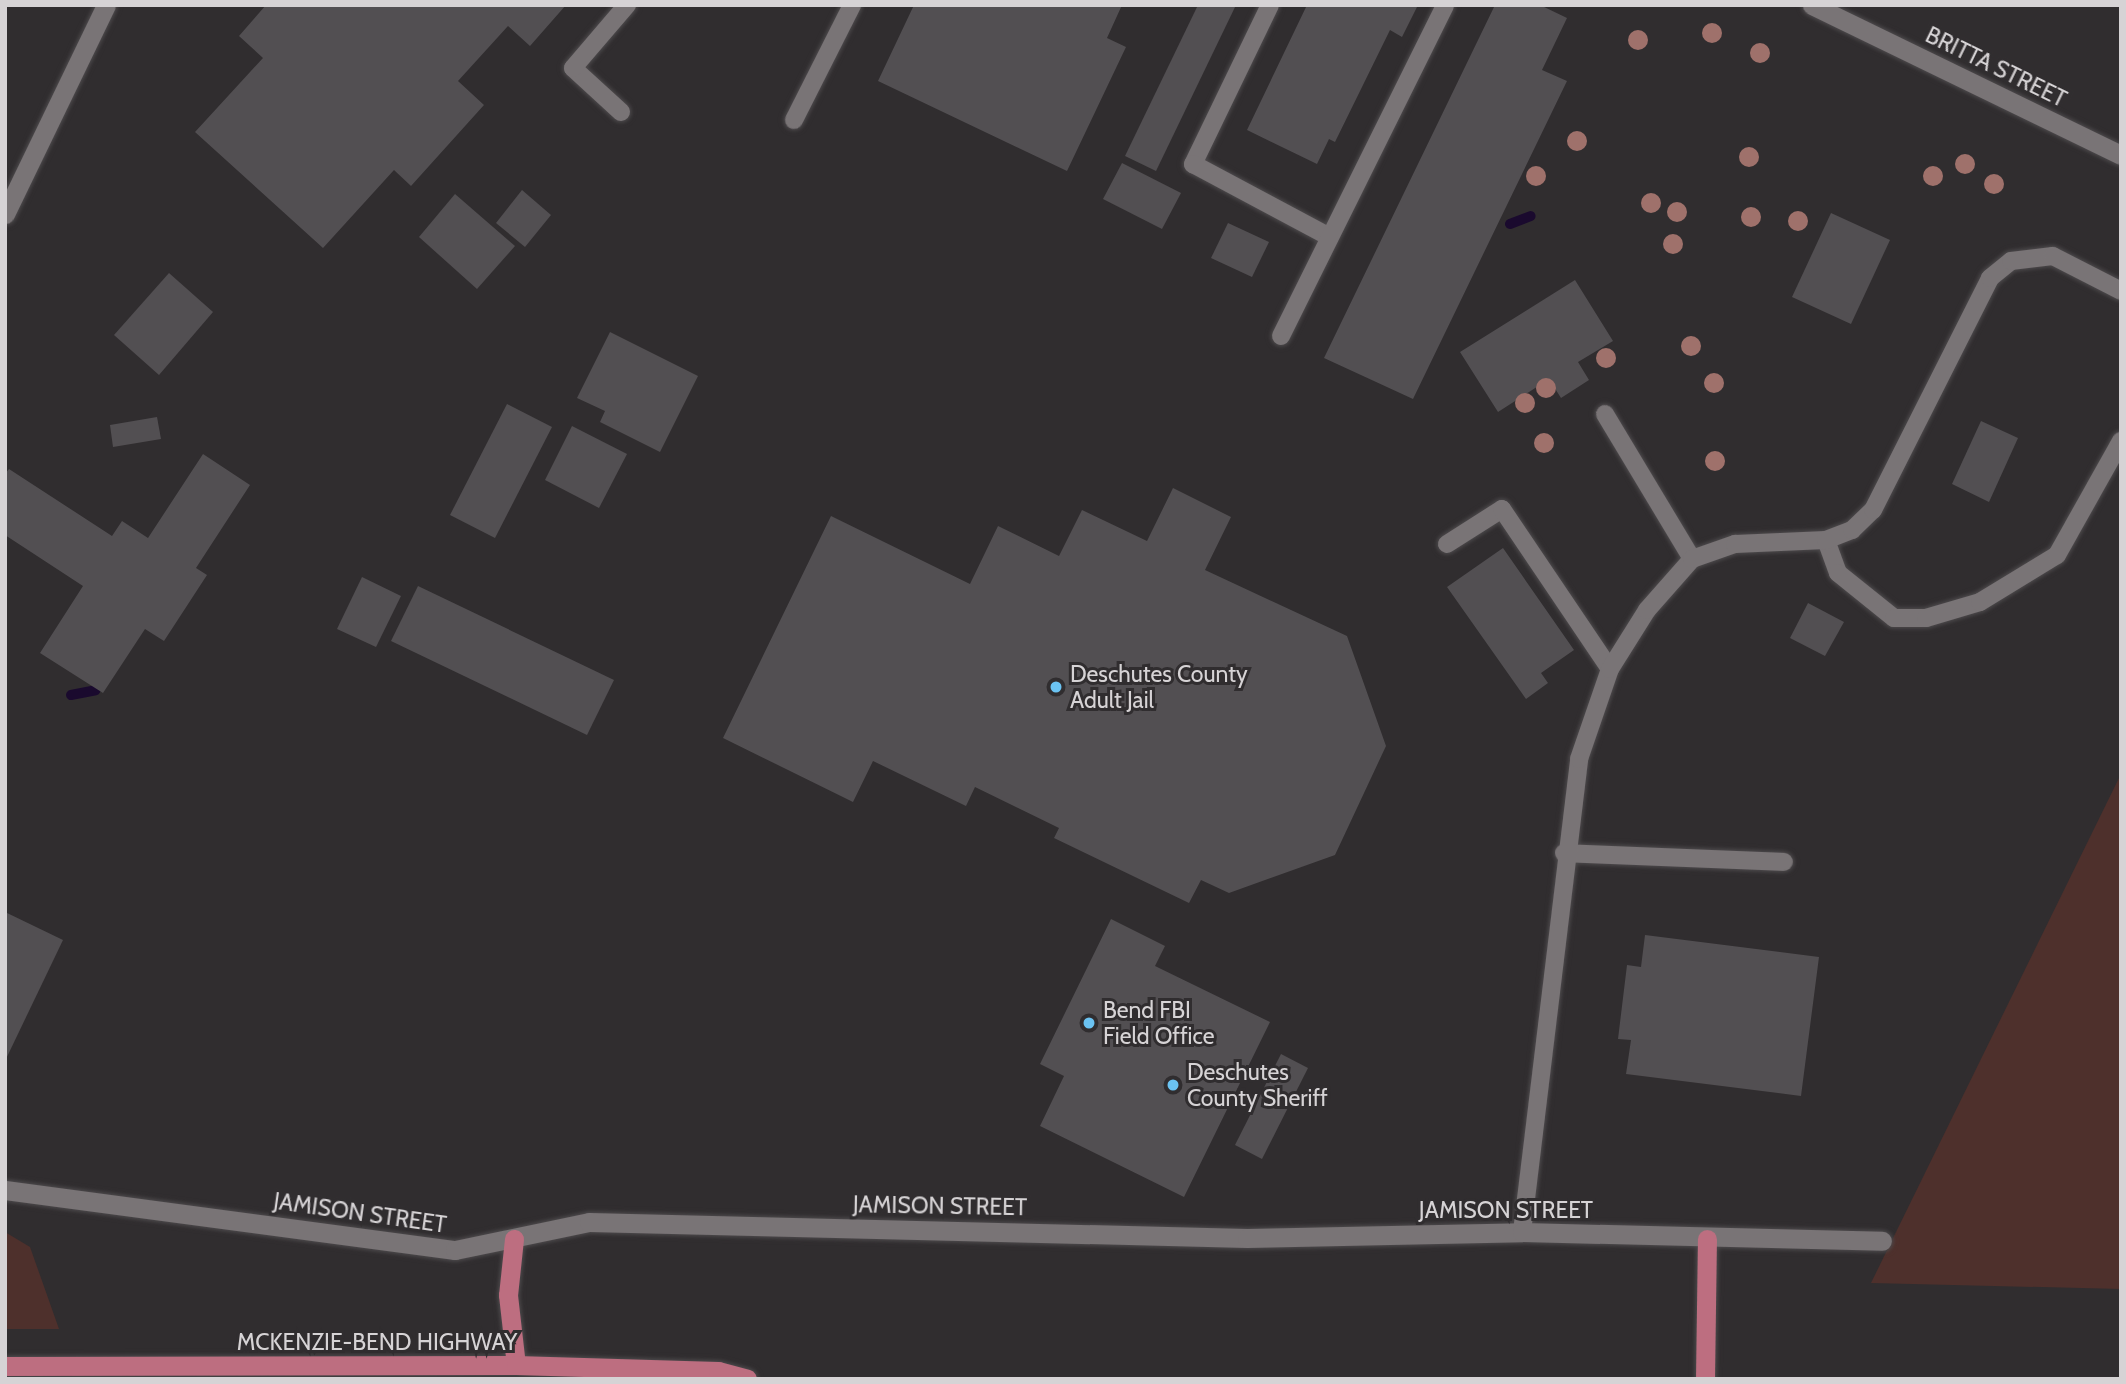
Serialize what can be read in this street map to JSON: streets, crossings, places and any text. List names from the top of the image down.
{
  "streets": {
    "highway": ["MCKENZIE-BEND HIGHWAY"],
    "street": ["BRITTA STREET", "JAMISON STREET"]
  },
  "places": ["Deschutes County Adult Jail", "Bend FBI Field Office", "Deschutes County Sheriff"]
}
